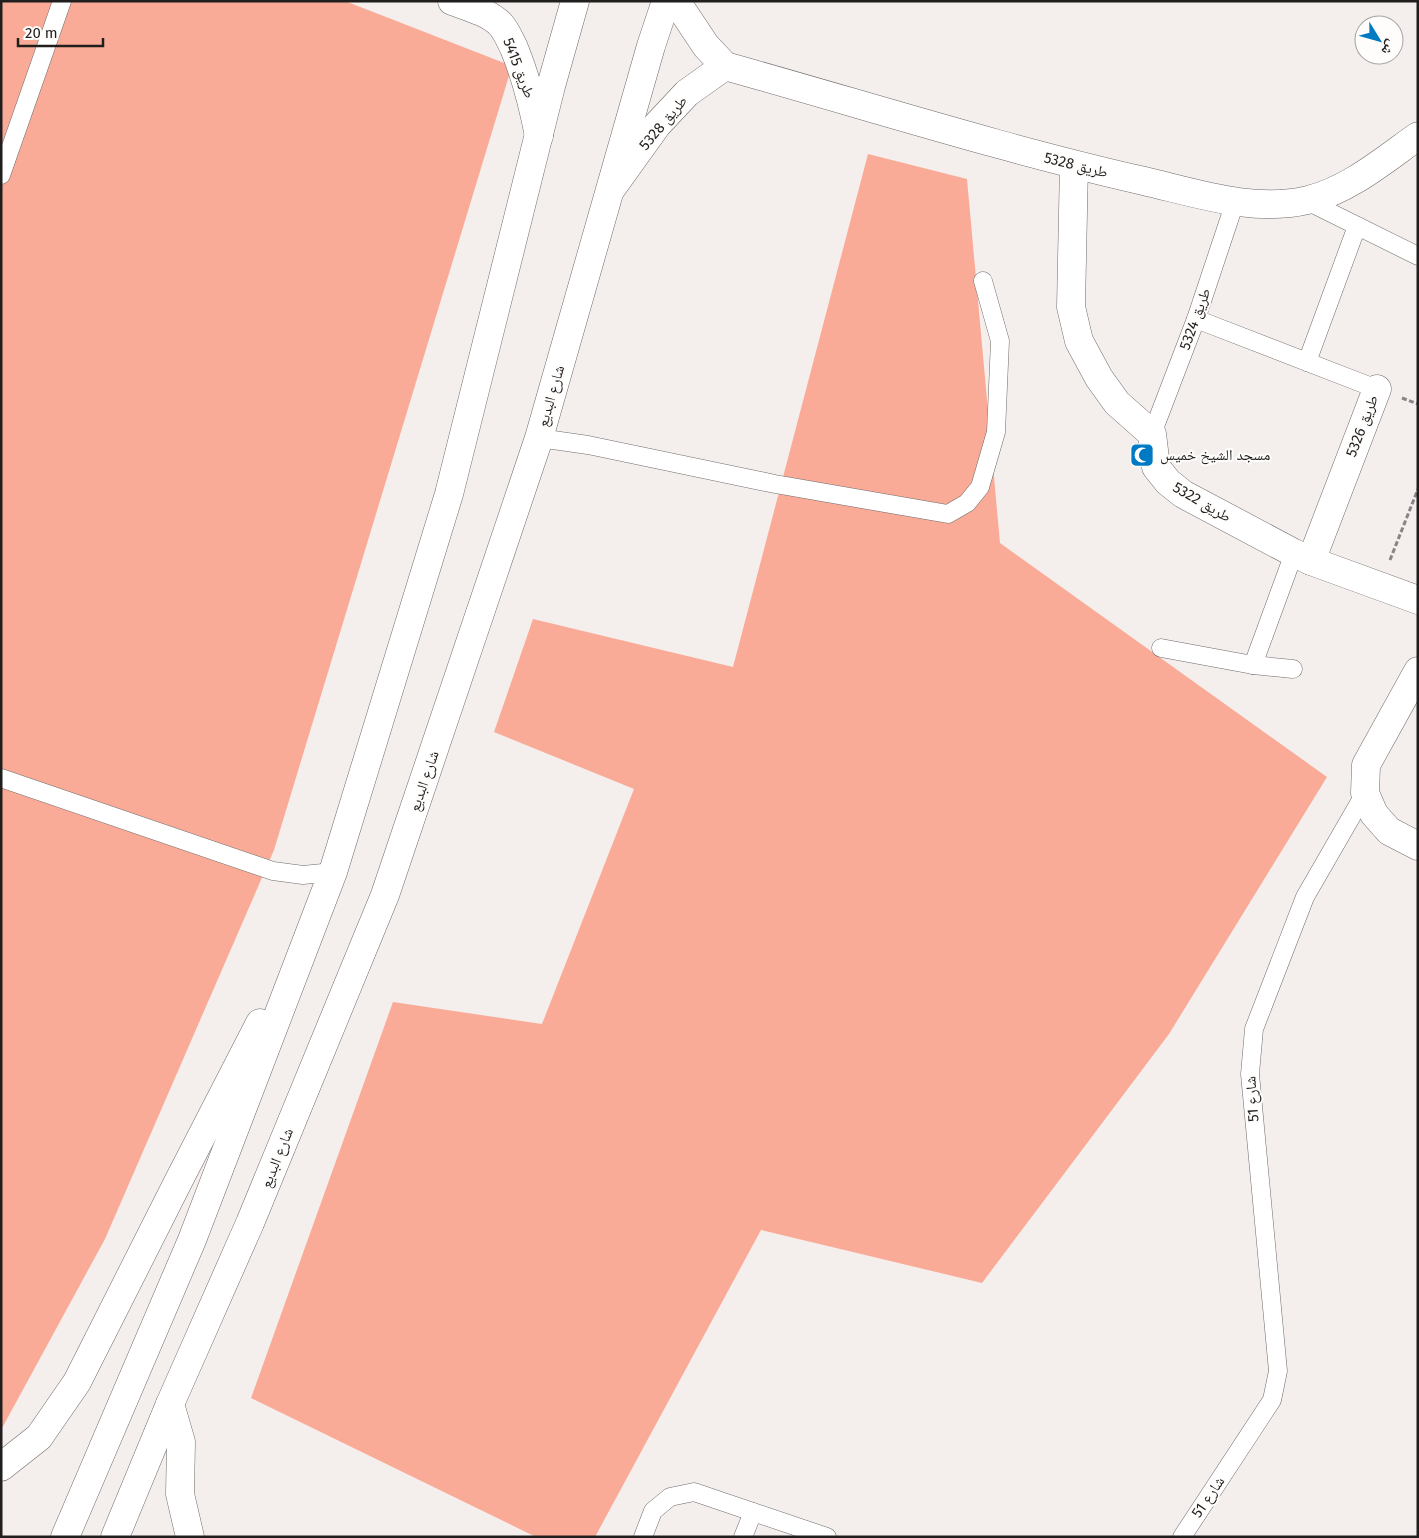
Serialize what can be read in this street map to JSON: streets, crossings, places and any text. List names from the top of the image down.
{
  "streets": {
    "main road": [
      "طريق 5415",
      "طريق 5328",
      "شارع البديع",
      "طريق 5326",
      "طريق 5322"
    ],
    "lane": ["طريق 5324", "شارع 51"]
  },
  "crossings": [
    ["طريق 5328", "طريق 5324"],
    ["طريق 5328", "شارع البديع"],
    ["طريق 5324", "طريق 5326"],
    ["طريق 5324", "طريق 5322"],
    ["طريق 5326", "طريق 5322"]
  ],
  "places": {
    "mosque": ["مسجد الشيخ خميس"]
  },
  "scale_bar": "20 m",
  "north": "bottom right"
}
